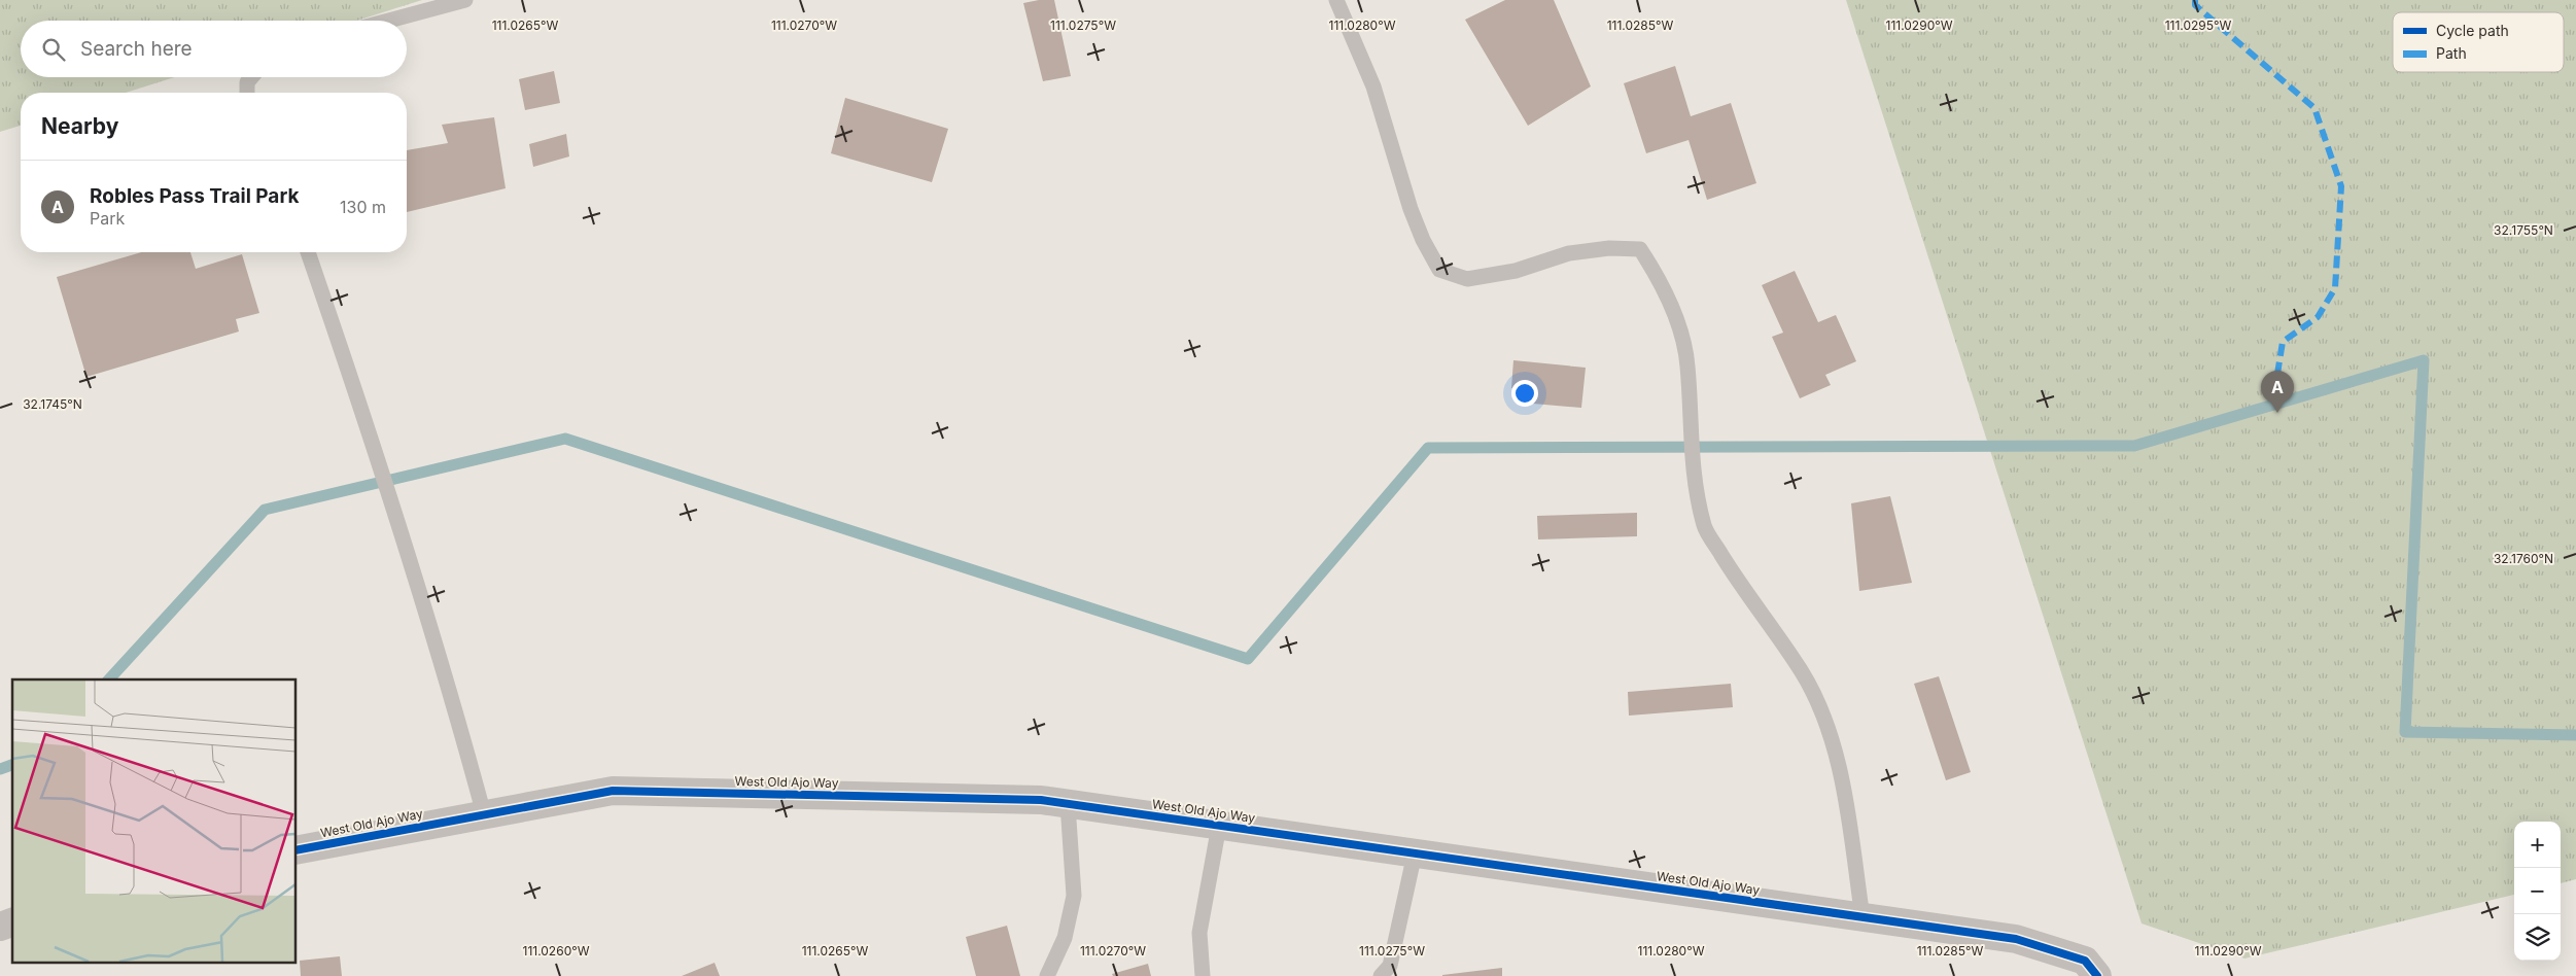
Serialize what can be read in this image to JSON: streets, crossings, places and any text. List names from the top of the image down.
{
  "streets": {
    "street": ["West Old Ajo Way"]
  },
  "legend": ["Cycle path", "Path"],
  "page": {
    "search": "Search here",
    "heading": "Nearby",
    "list": [
      {
        "mark": "A",
        "name": "Robles Pass Trail Park",
        "note": "Park",
        "value": "130 m"
      }
    ],
    "pins": "A",
    "map_buttons": ["+", "−"]
  },
  "coordinates": [
    "111.0265°W",
    "111.0270°W",
    "111.0275°W",
    "111.0280°W",
    "111.0285°W",
    "111.0290°W",
    "111.0295°W",
    "32.1755°N",
    "32.1745°N",
    "32.1760°N",
    "111.0260°W"
  ]
}
